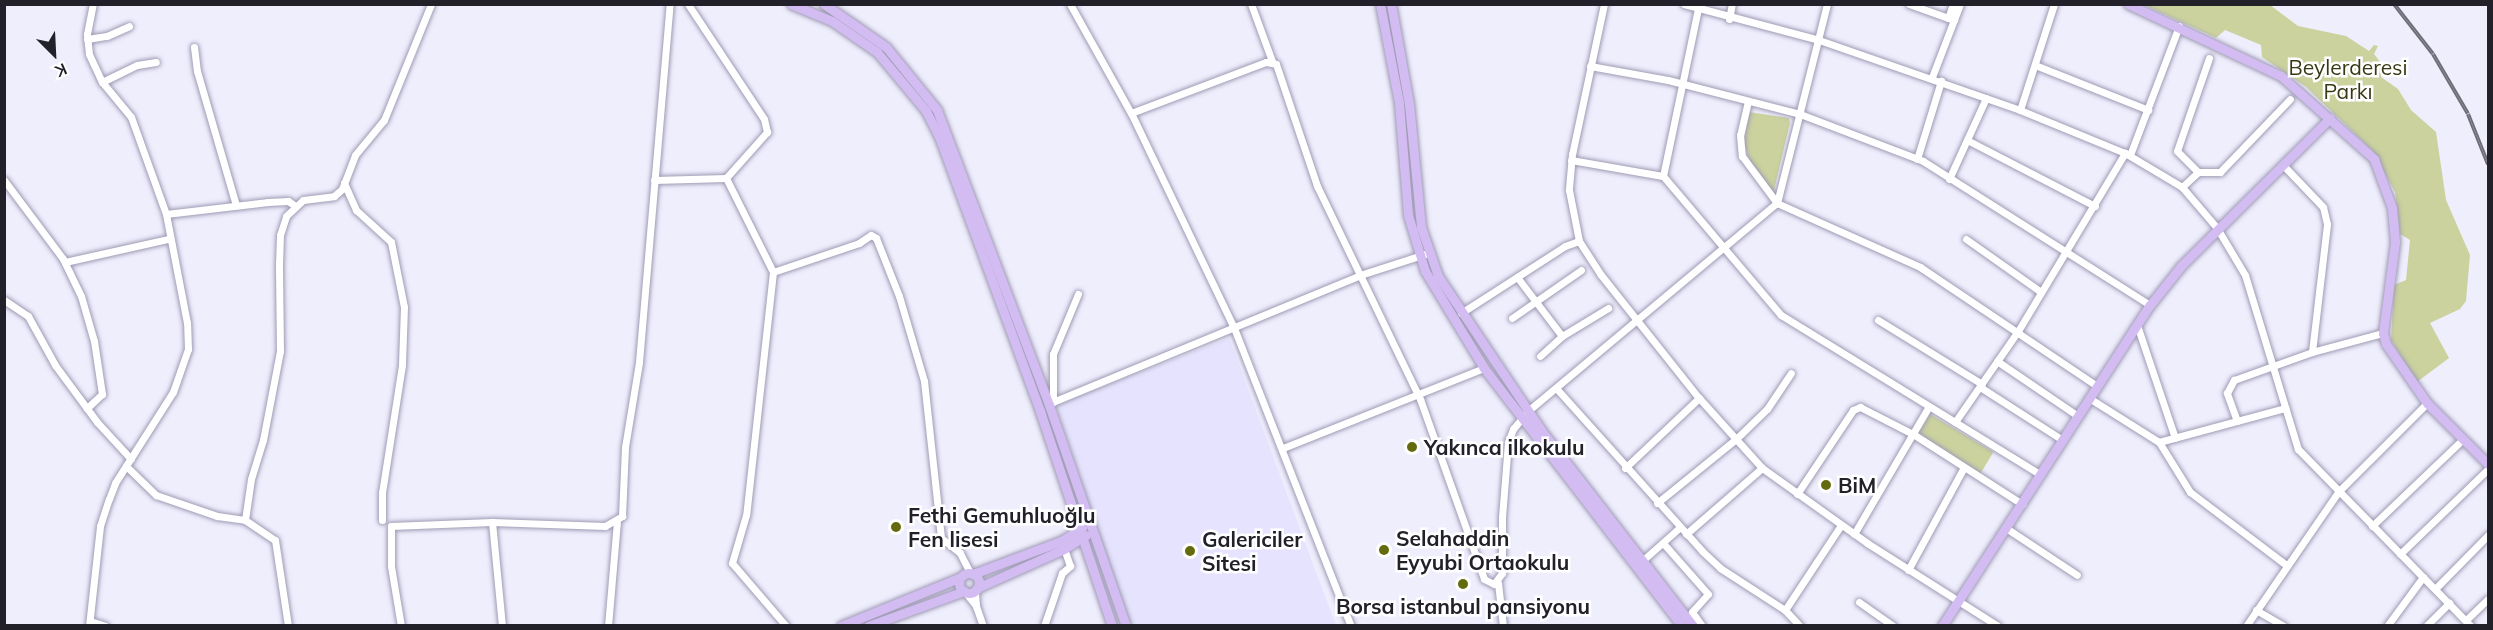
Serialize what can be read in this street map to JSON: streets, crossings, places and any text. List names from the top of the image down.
{
  "parks": ["Beylerderesi Parkı"],
  "places": [
    "Yakınca ilkokulu",
    "BiM",
    "Fethi Gemuhluoğlu Fen lisesi",
    "Selahaddin Eyyubi Ortaokulu",
    "Galericiler Sitesi",
    "Borsa istanbul pansiyonu"
  ],
  "north": "bottom right"
}
